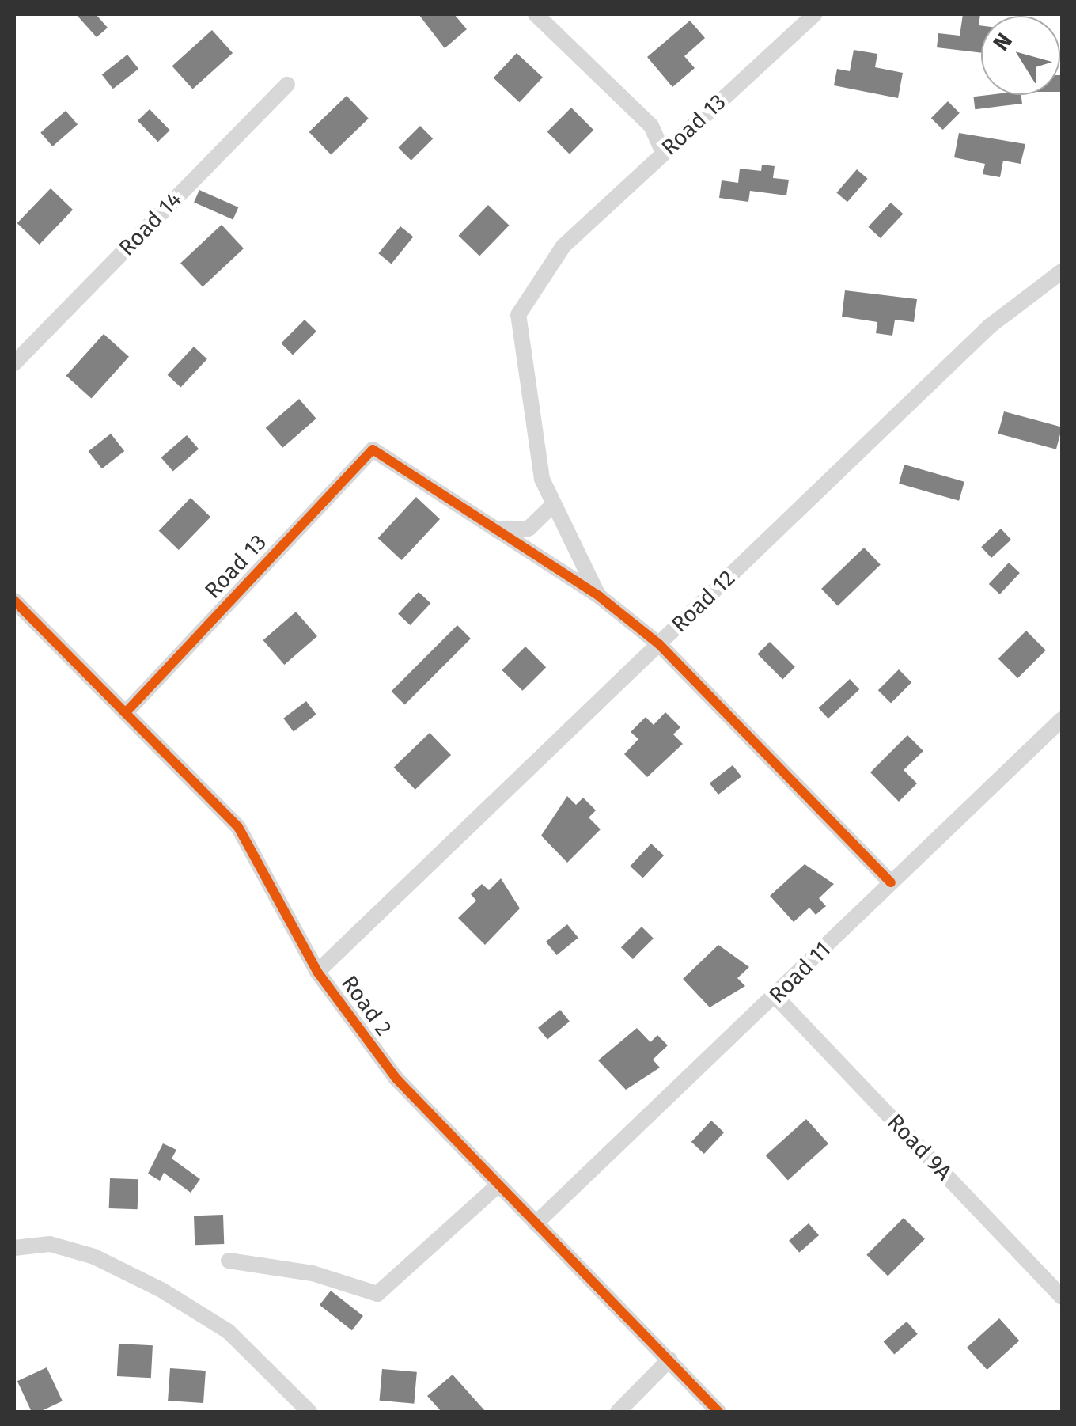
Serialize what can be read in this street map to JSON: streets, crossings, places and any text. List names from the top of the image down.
{
  "streets": {
    "street": [
      "Road 13",
      "Road 14",
      "Road 12",
      "Road 11",
      "Road 2",
      "Road 9A"
    ]
  },
  "crossings": [
    ["Road 13", "Road 2"],
    ["Road 12", "Road 2"],
    ["Road 11", "Road 2"],
    ["Road 11", "Road 9A"]
  ],
  "north": "top left"
}
